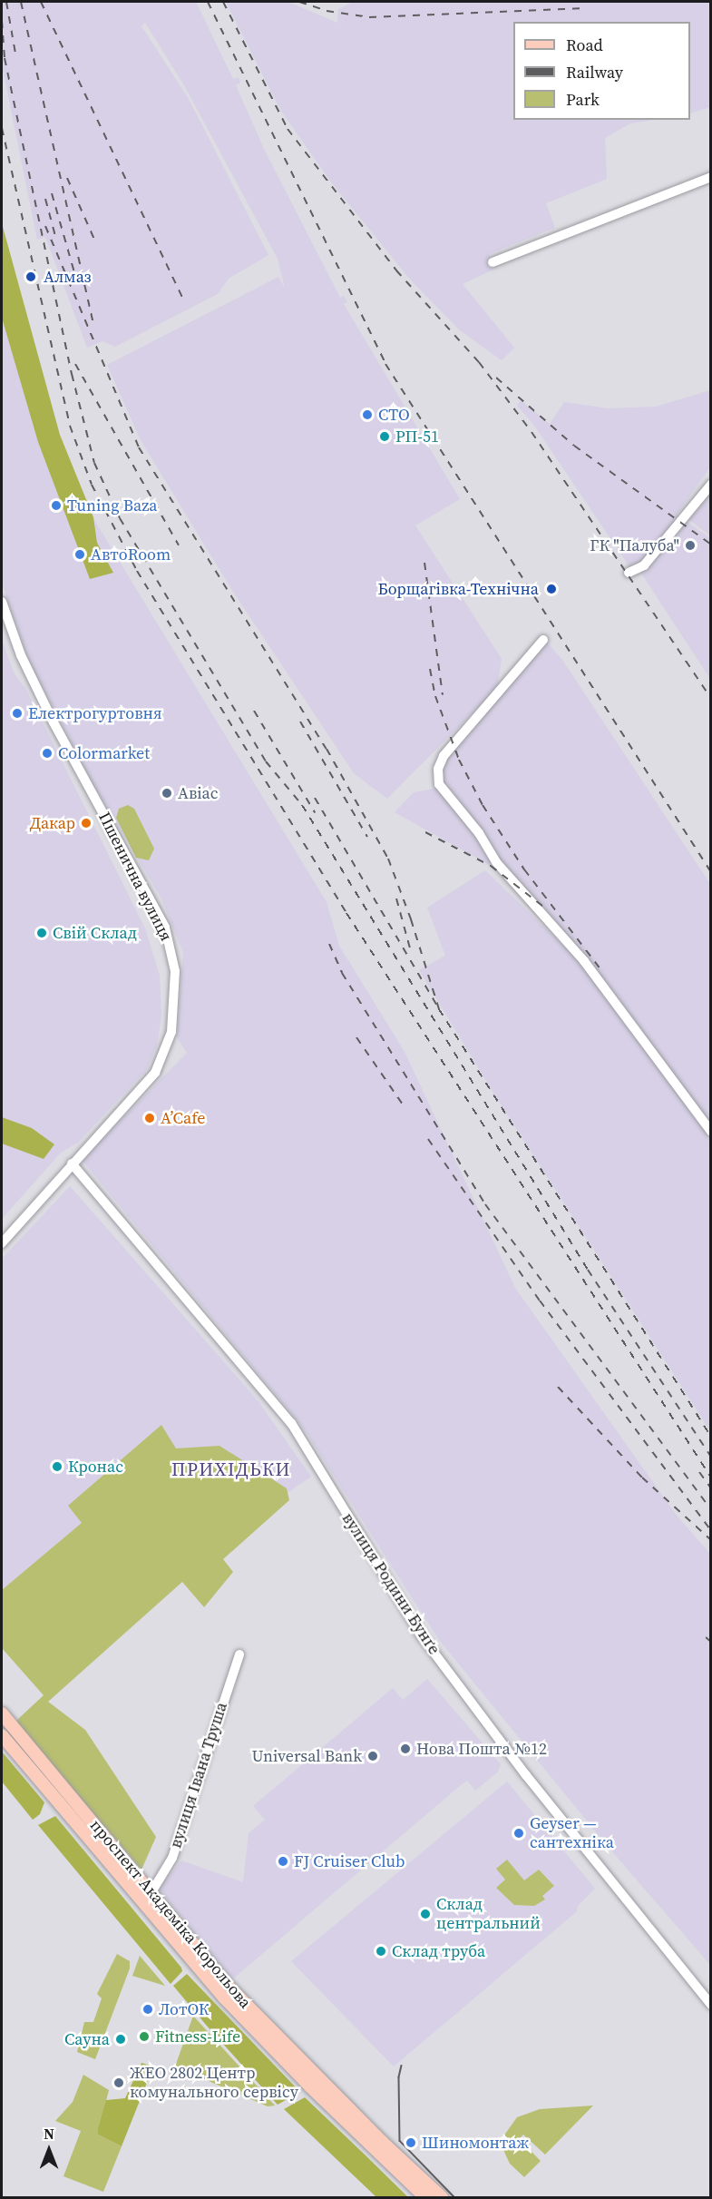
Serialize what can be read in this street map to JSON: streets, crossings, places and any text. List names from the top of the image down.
{
  "streets": {
    "main road": ["проспект Академіка Корольова"],
    "street": ["Пшенична вулиця", "вулиця Родини Бунґе", "вулиця Івана Труша"]
  },
  "crossings": [
    ["Пшенична вулиця", "вулиця Родини Бунґе"],
    ["вулиця Івана Труша", "проспект Академіка Корольова"]
  ],
  "districts": ["ПРИХІДЬКИ"],
  "places": [
    "Алмаз",
    "СТО",
    "РП-51",
    "Tuning Baza",
    "ГК \"Палуба\"",
    "АвтоRoom",
    "Борщагівка-Технічна",
    "Електрогуртовня",
    "Colormarket",
    "Авіас",
    "Дакар",
    "Свій Склад",
    "A’Cafe",
    "Кронас",
    "Нова Пошта №12",
    "Universal Bank",
    "Geyser — сантехніка",
    "FJ Cruiser Club",
    "Склад центральний",
    "Склад труба",
    "ЛотОК",
    "Fitness-Life",
    "Сауна",
    "ЖЕО 2802 Центр комунального сервісу",
    "Шиномонтаж"
  ],
  "legend": ["Road", "Railway", "Park"],
  "north": "top"
}
